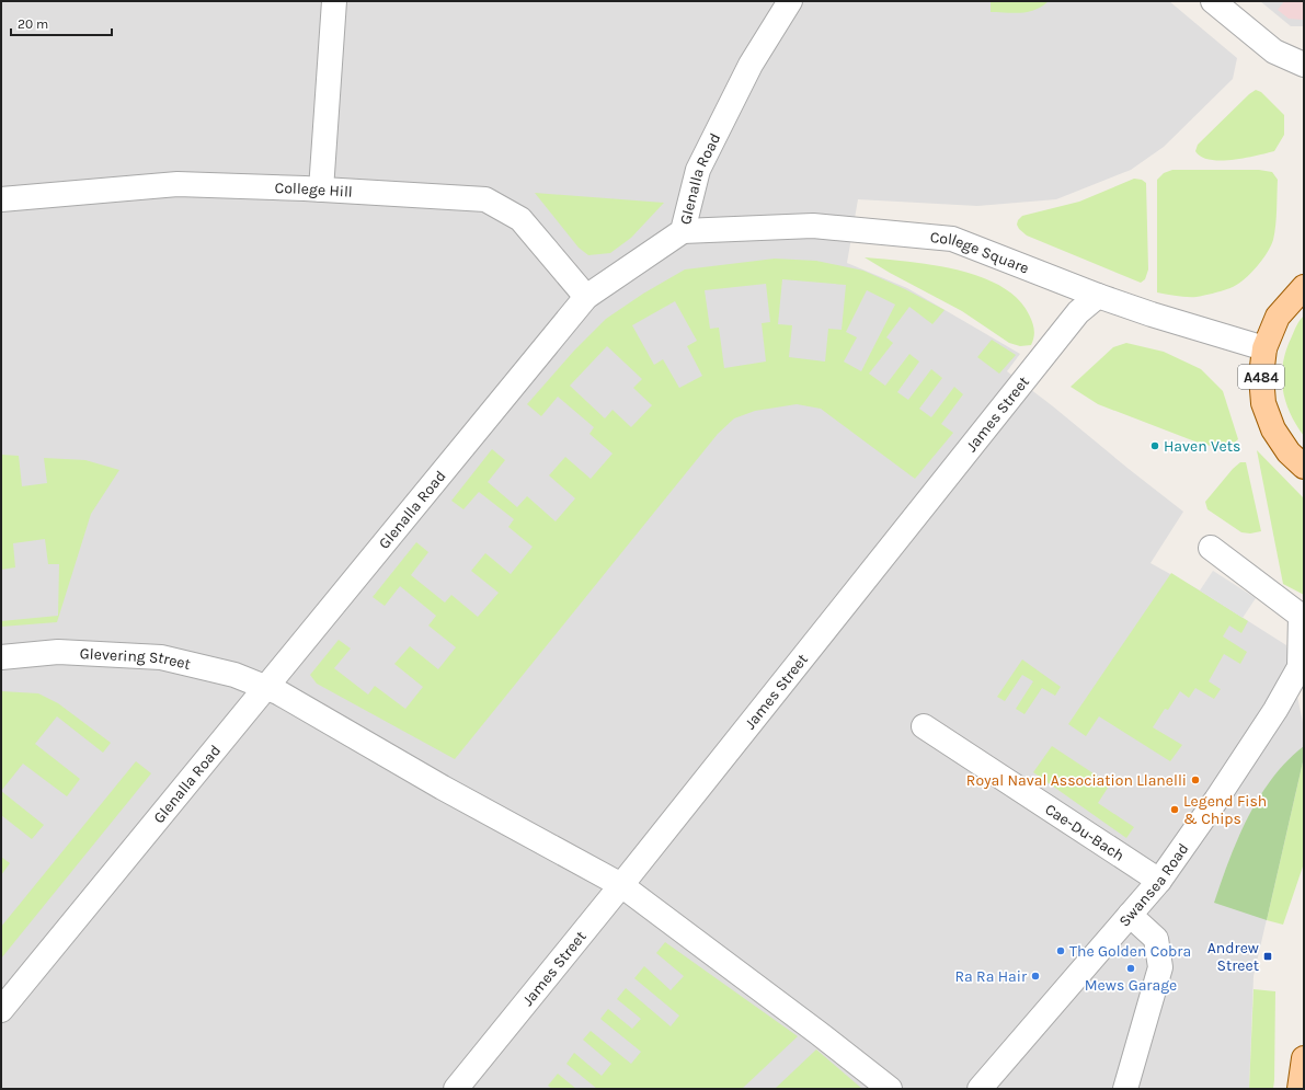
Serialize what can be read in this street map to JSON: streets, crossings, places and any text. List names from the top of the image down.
{
  "streets": {
    "main road": ["A484"],
    "street": [
      "Glenalla Road",
      "College Hill",
      "College Square",
      "James Street",
      "Glevering Street",
      "Cae-Du-Bach",
      "Swansea Road"
    ]
  },
  "crossings": [
    ["Glenalla Road", "College Hill"],
    ["Glenalla Road", "College Square"],
    ["Glenalla Road", "Glevering Street"],
    ["College Square", "A484"],
    ["College Square", "James Street"],
    ["James Street", "Glevering Street"],
    ["Cae-Du-Bach", "Swansea Road"]
  ],
  "places": {
    "other": [
      "Haven Vets",
      "Royal Naval Association Llanelli",
      "Legend Fish & Chips",
      "The Golden Cobra",
      "Mews Garage",
      "Ra Ra Hair"
    ],
    "transit": ["Andrew Street"]
  },
  "scale_bar": "20 m"
}
